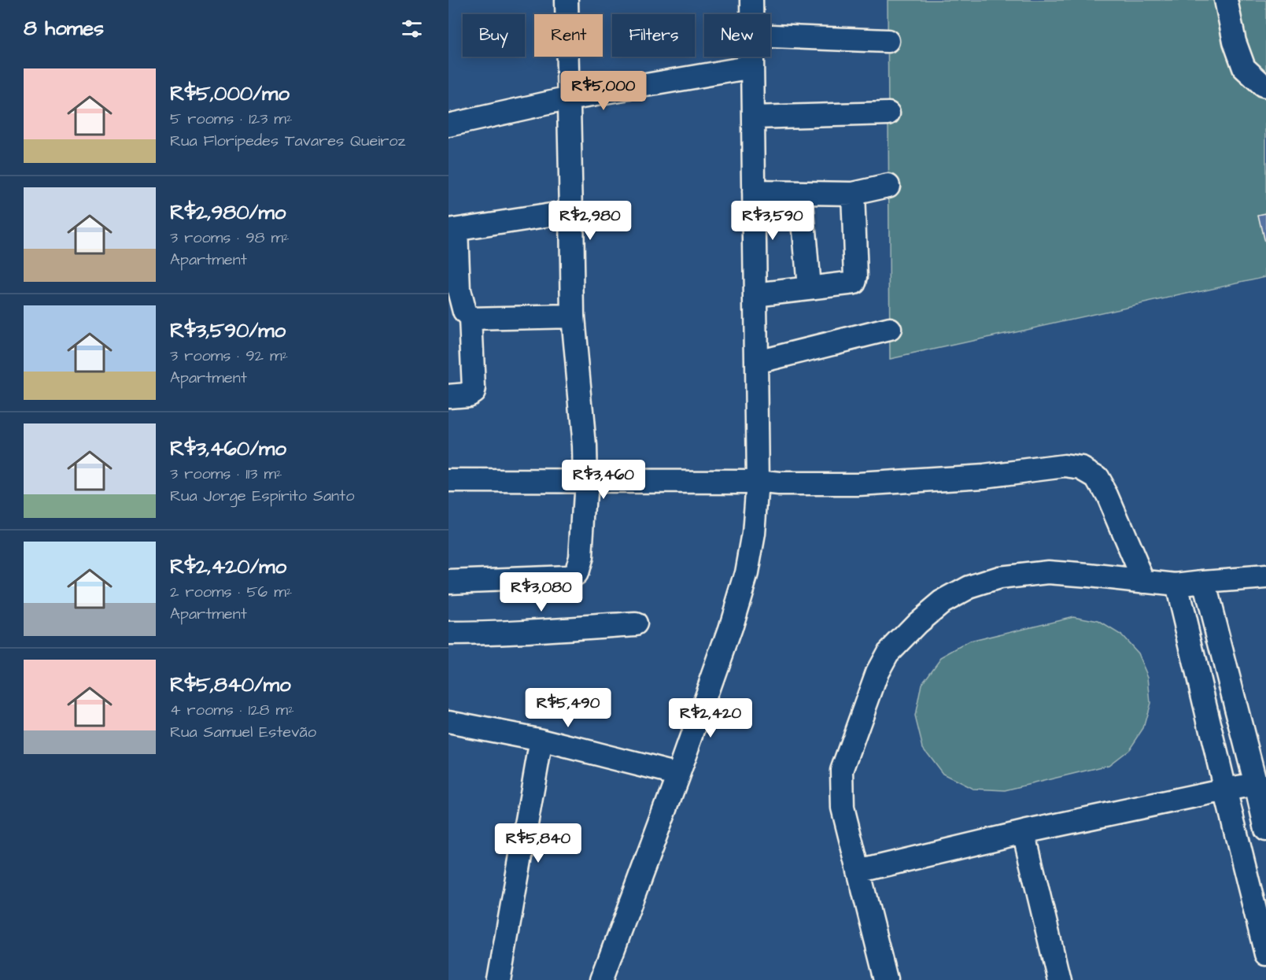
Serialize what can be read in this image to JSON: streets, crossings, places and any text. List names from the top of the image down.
{
  "page": {
    "heading": "8 homes",
    "chip": [
      "Buy",
      "Rent",
      "Filters",
      "New"
    ],
    "list": [
      {
        "name": "R$5,000/mo",
        "note": "5 rooms · 123 m² · Rua Florípedes Tavares Queiroz"
      },
      {
        "name": "R$2,980/mo",
        "note": "3 rooms · 98 m² · Apartment"
      },
      {
        "name": "R$3,590/mo",
        "note": "3 rooms · 92 m² · Apartment"
      },
      {
        "name": "R$3,460/mo",
        "note": "3 rooms · 113 m² · Rua Jorge Espírito Santo"
      },
      {
        "name": "R$2,420/mo",
        "note": "2 rooms · 56 m² · Apartment"
      },
      {
        "name": "R$5,840/mo",
        "note": "4 rooms · 128 m² · Rua Samuel Estevão"
      }
    ],
    "price": [
      "R$5,000",
      "R$2,980",
      "R$3,590",
      "R$3,460",
      "R$3,080",
      "R$5,490",
      "R$2,420",
      "R$5,840"
    ]
  }
}
